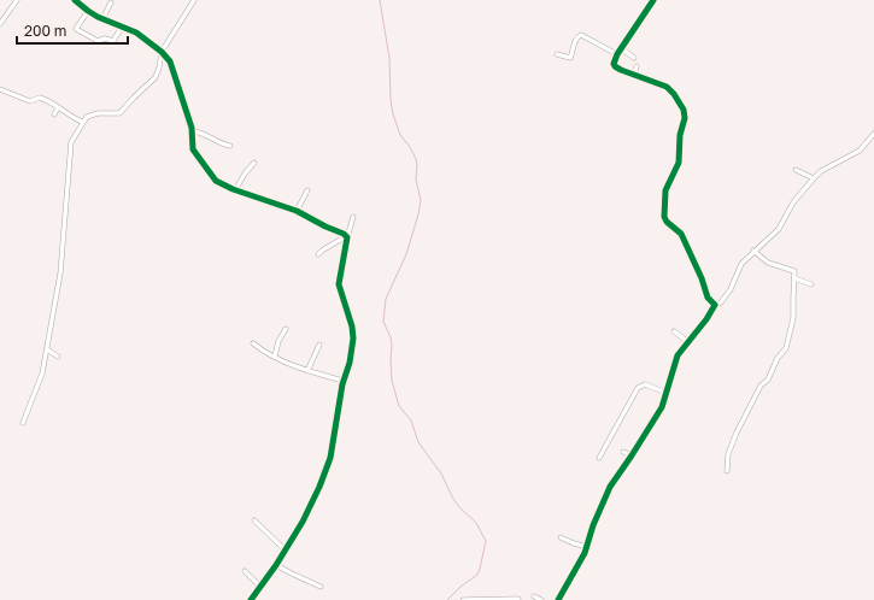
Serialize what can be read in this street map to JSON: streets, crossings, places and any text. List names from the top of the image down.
{
  "scale_bar": "200 m"
}
